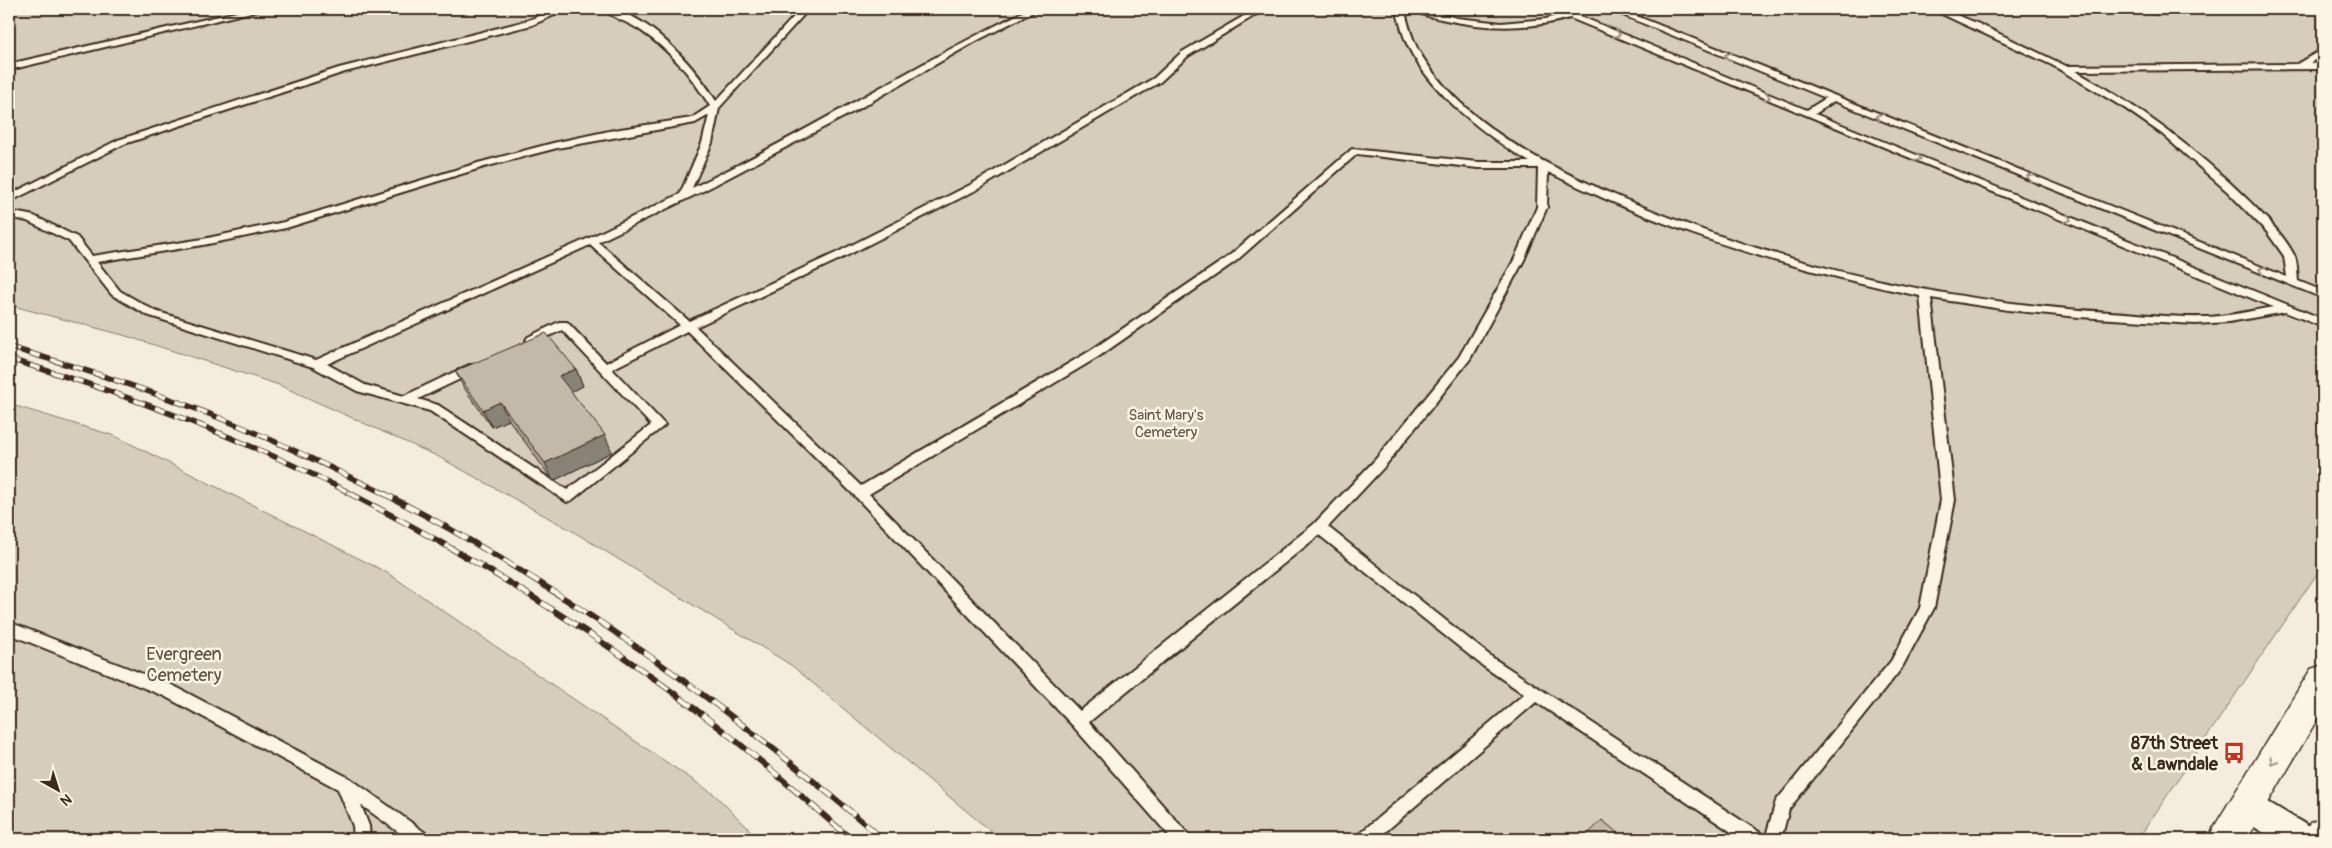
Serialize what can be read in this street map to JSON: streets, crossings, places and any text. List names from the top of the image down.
{
  "parks": ["Saint Mary's Cemetery", "Evergreen Cemetery"],
  "places": {
    "bus stop": ["87th Street & Lawndale"]
  },
  "north": "bottom right"
}
